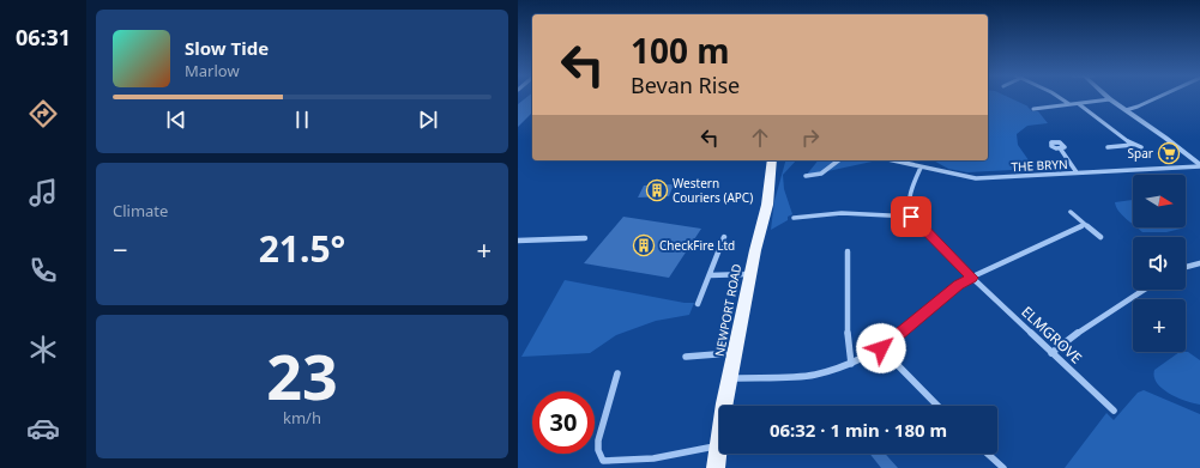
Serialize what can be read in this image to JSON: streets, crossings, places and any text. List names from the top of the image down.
{
  "streets": {
    "main road": ["NEWPORT ROAD"],
    "street": ["THE BRYN", "ELMGROVE"]
  },
  "places": {
    "supermarket": ["Spar"],
    "building": ["Western Couriers (APC)", "CheckFire Ltd"]
  },
  "north": "right",
  "page": {
    "tabs": "06:31",
    "turn": ["100 m", "Bevan Rise"],
    "song": ["Slow Tide", "Marlow"],
    "tile": [
      "Climate",
      ["23", "km/h"]
    ],
    "map_buttons": "+",
    "heat": ["−", "21.5°", "+"],
    "limit": "30",
    "trip": "06:32 · 1 min · 180 m"
  }
}
